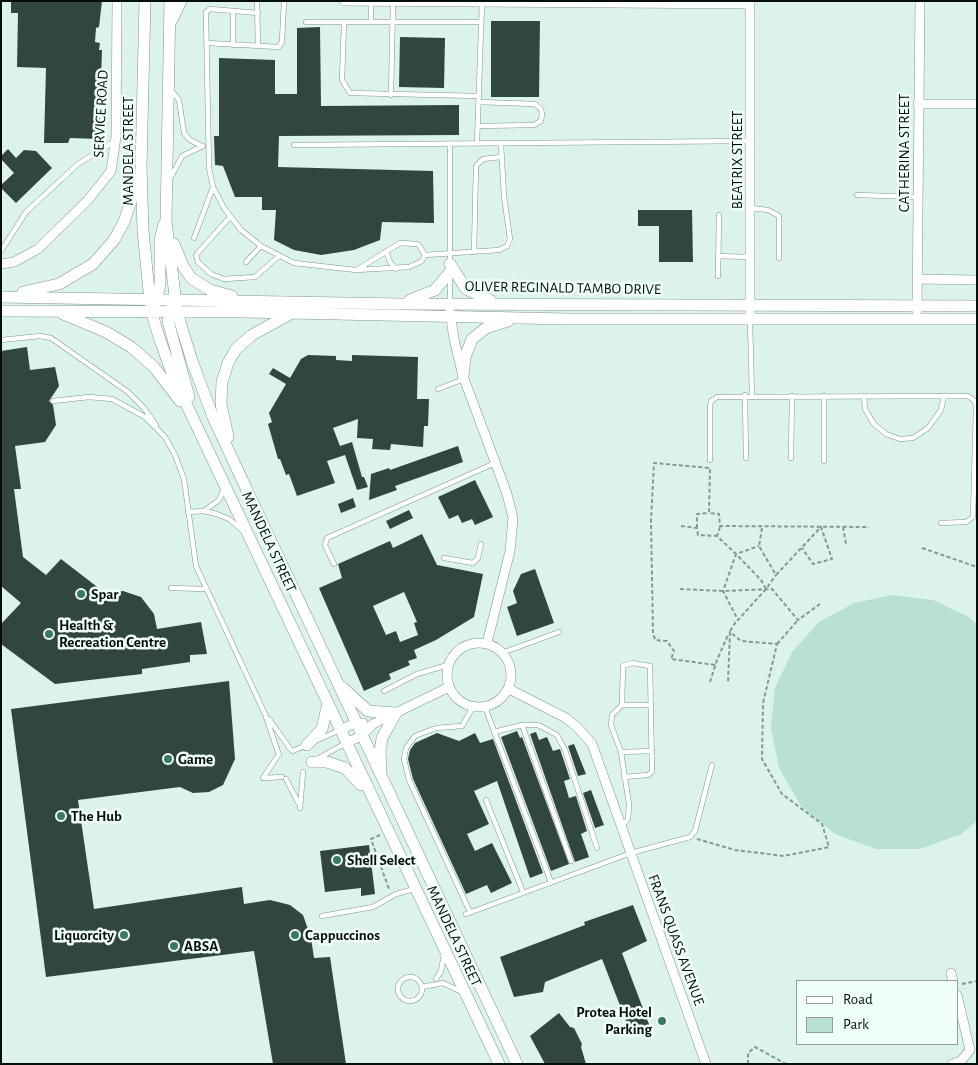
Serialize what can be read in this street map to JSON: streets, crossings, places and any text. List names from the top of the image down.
{
  "streets": {
    "main road": ["MANDELA STREET", "OLIVER REGINALD TAMBO DRIVE"],
    "street": [
      "SERVICE ROAD",
      "CATHERINA STREET",
      "BEATRIX STREET",
      "FRANS QUASS AVENUE"
    ]
  },
  "crossings": [
    ["MANDELA STREET", "OLIVER REGINALD TAMBO DRIVE"],
    ["CATHERINA STREET", "OLIVER REGINALD TAMBO DRIVE"],
    ["BEATRIX STREET", "OLIVER REGINALD TAMBO DRIVE"]
  ],
  "places": [
    "Spar",
    "Health & Recreation Centre",
    "Game",
    "The Hub",
    "Shell Select",
    "Liquorcity",
    "Cappuccinos",
    "ABSA",
    "Protea Hotel Parking"
  ],
  "legend": ["Road", "Park"]
}
